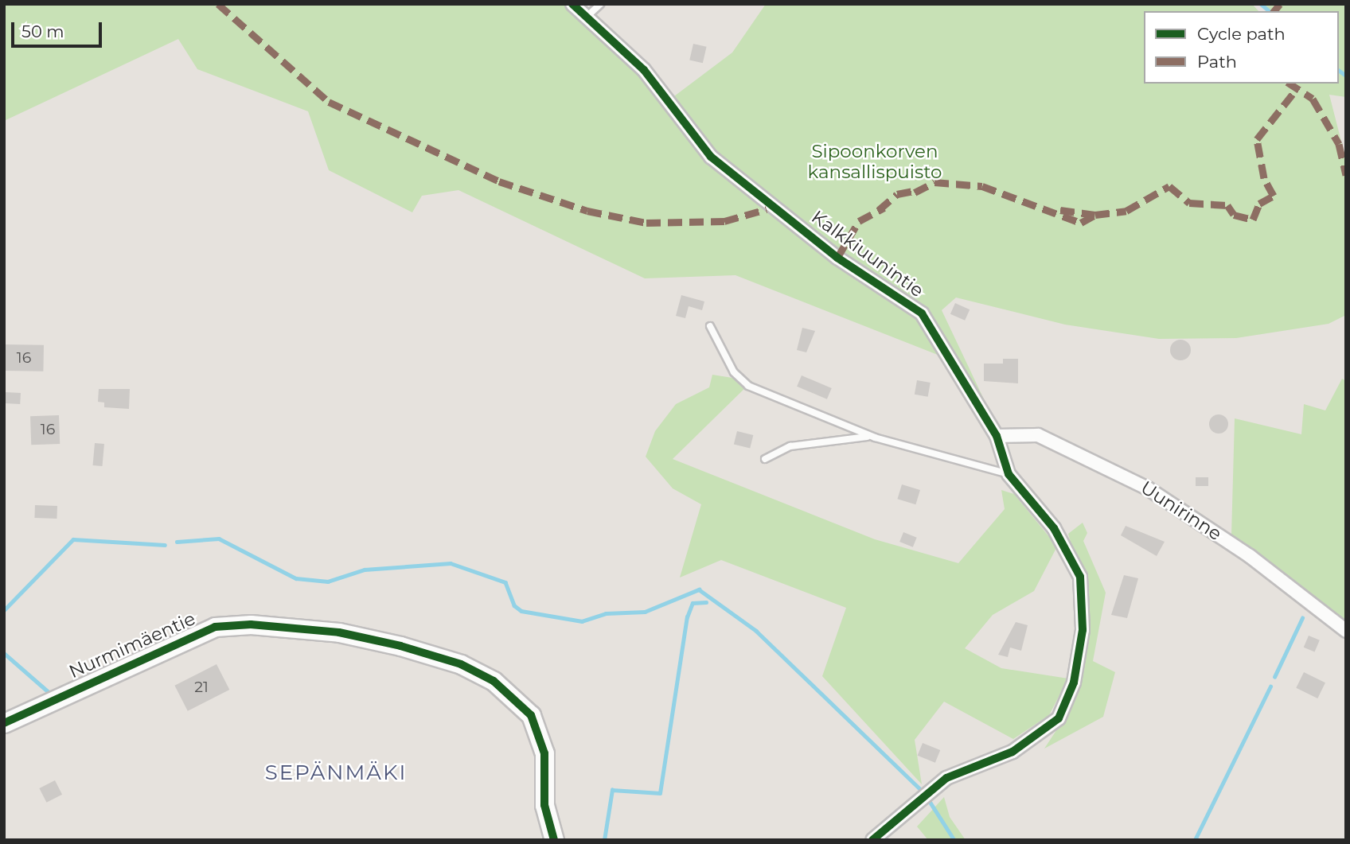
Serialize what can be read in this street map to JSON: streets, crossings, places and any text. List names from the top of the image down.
{
  "streets": {
    "street": ["Kalkkiuunintie", "Uunirinne", "Nurmimäentie"]
  },
  "crossings": [
    ["Kalkkiuunintie", "Uunirinne"]
  ],
  "districts": ["SEPÄNMÄKI"],
  "parks": ["Sipoonkorven kansallispuisto"],
  "house_numbers": ["16", "16", "21"],
  "legend": ["Cycle path", "Path"],
  "scale_bar": "50 m"
}
